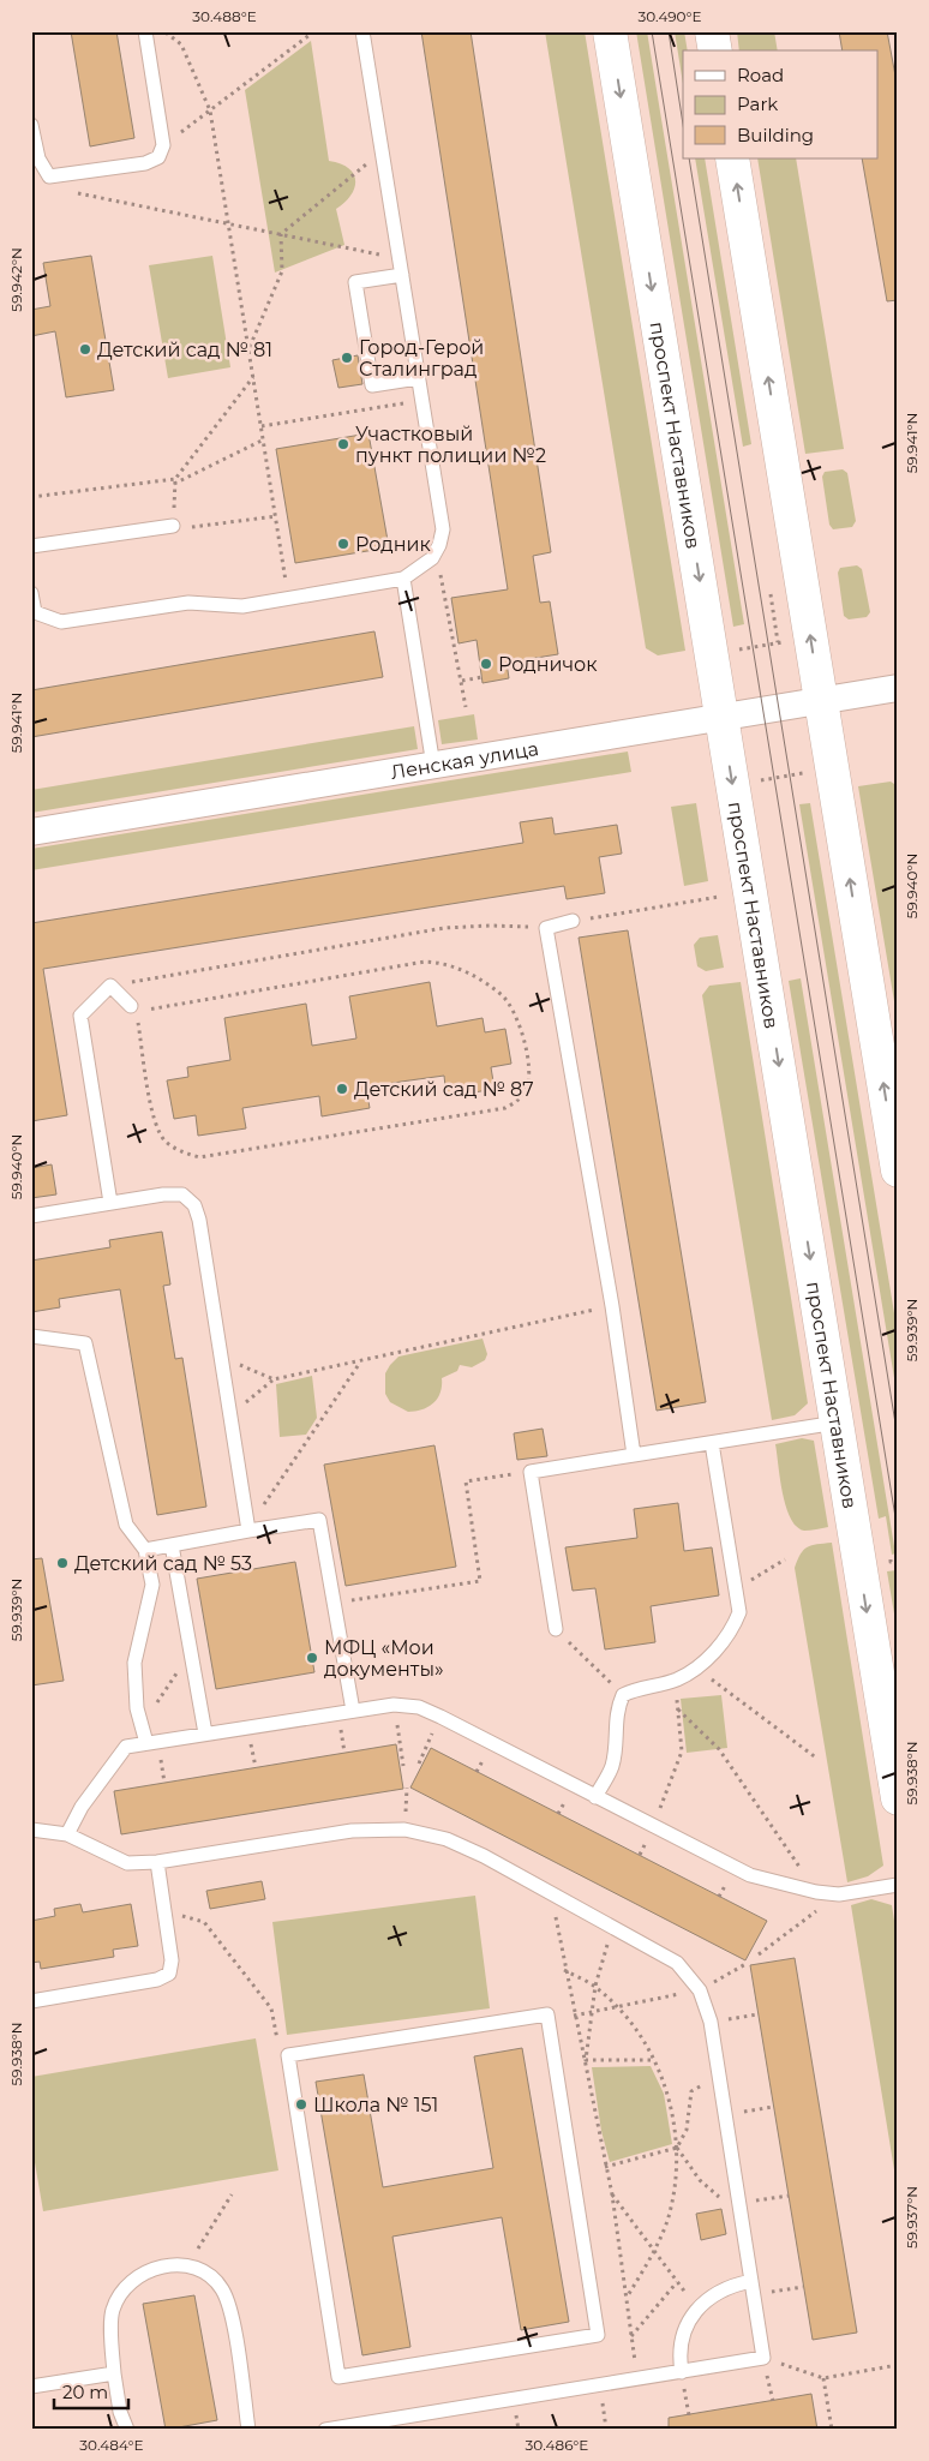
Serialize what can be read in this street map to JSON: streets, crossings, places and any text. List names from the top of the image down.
{
  "streets": {
    "main road": ["проспект Наставников"],
    "street": ["Ленская улица"]
  },
  "crossings": [
    ["проспект Наставников", "Ленская улица"]
  ],
  "places": [
    "Детский сад № 81",
    "Город-Герой Сталинград",
    "Участковый пункт полиции №2",
    "Родник",
    "Родничок",
    "Детский сад № 87",
    "Детский сад № 53",
    "МФЦ «Мои документы»",
    "Школа № 151"
  ],
  "legend": ["Road", "Park", "Building"],
  "scale_bar": "20 m",
  "coordinates": [
    "30.488°E",
    "30.490°E",
    "59.942°N",
    "59.941°N",
    "59.940°N",
    "59.939°N",
    "59.938°N",
    "59.937°N",
    "30.484°E",
    "30.486°E"
  ]
}
